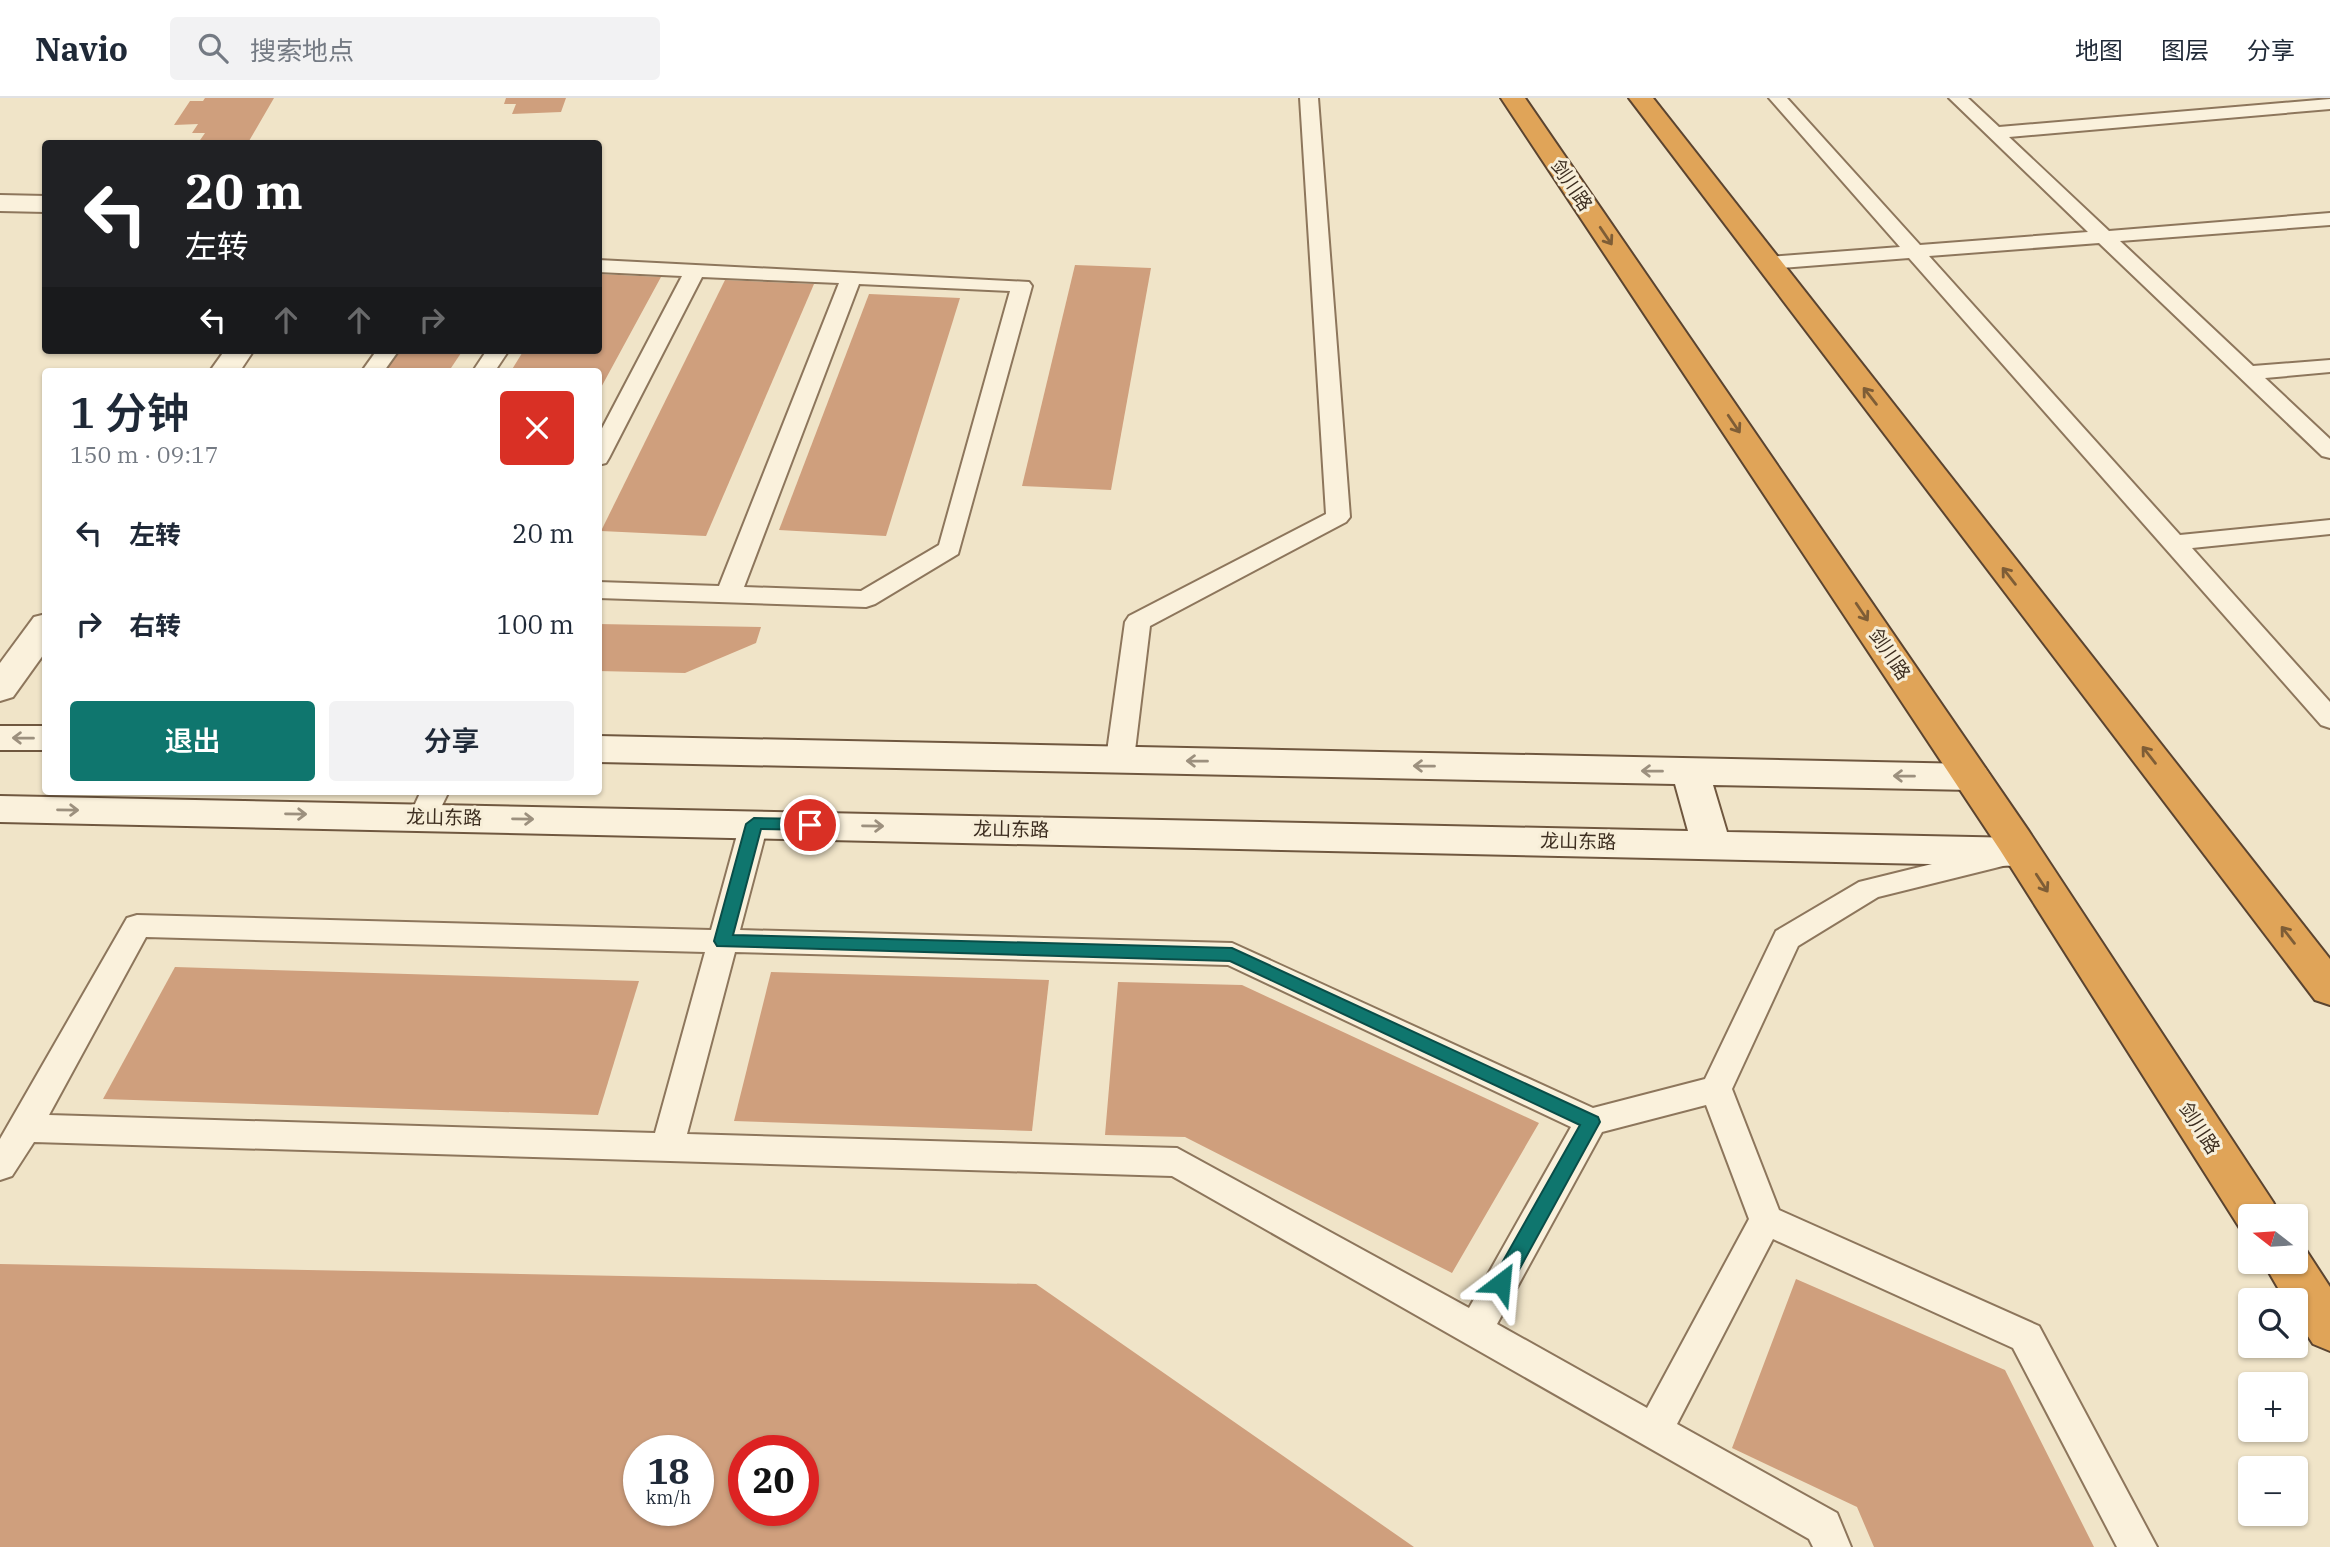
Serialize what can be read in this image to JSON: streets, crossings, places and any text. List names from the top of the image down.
{
  "streets": {
    "highway": ["剑川路"],
    "street": ["龙山东路"]
  },
  "crossings": [
    ["剑川路", "龙山东路"]
  ],
  "north": "left",
  "page": {
    "header": "Navio",
    "search": "搜索地点",
    "nav": ["地图", "图层", "分享"],
    "turn": ["20 m", "左转"],
    "heading": ["1 分钟", "150 m · 09:17"],
    "list": [
      {
        "name": "左转",
        "value": "20 m"
      },
      {
        "name": "右转",
        "value": "100 m"
      }
    ],
    "buttons": ["退出", "分享"],
    "map_buttons": ["+", "−"],
    "speed": "18 km/h",
    "limit": "20"
  }
}
